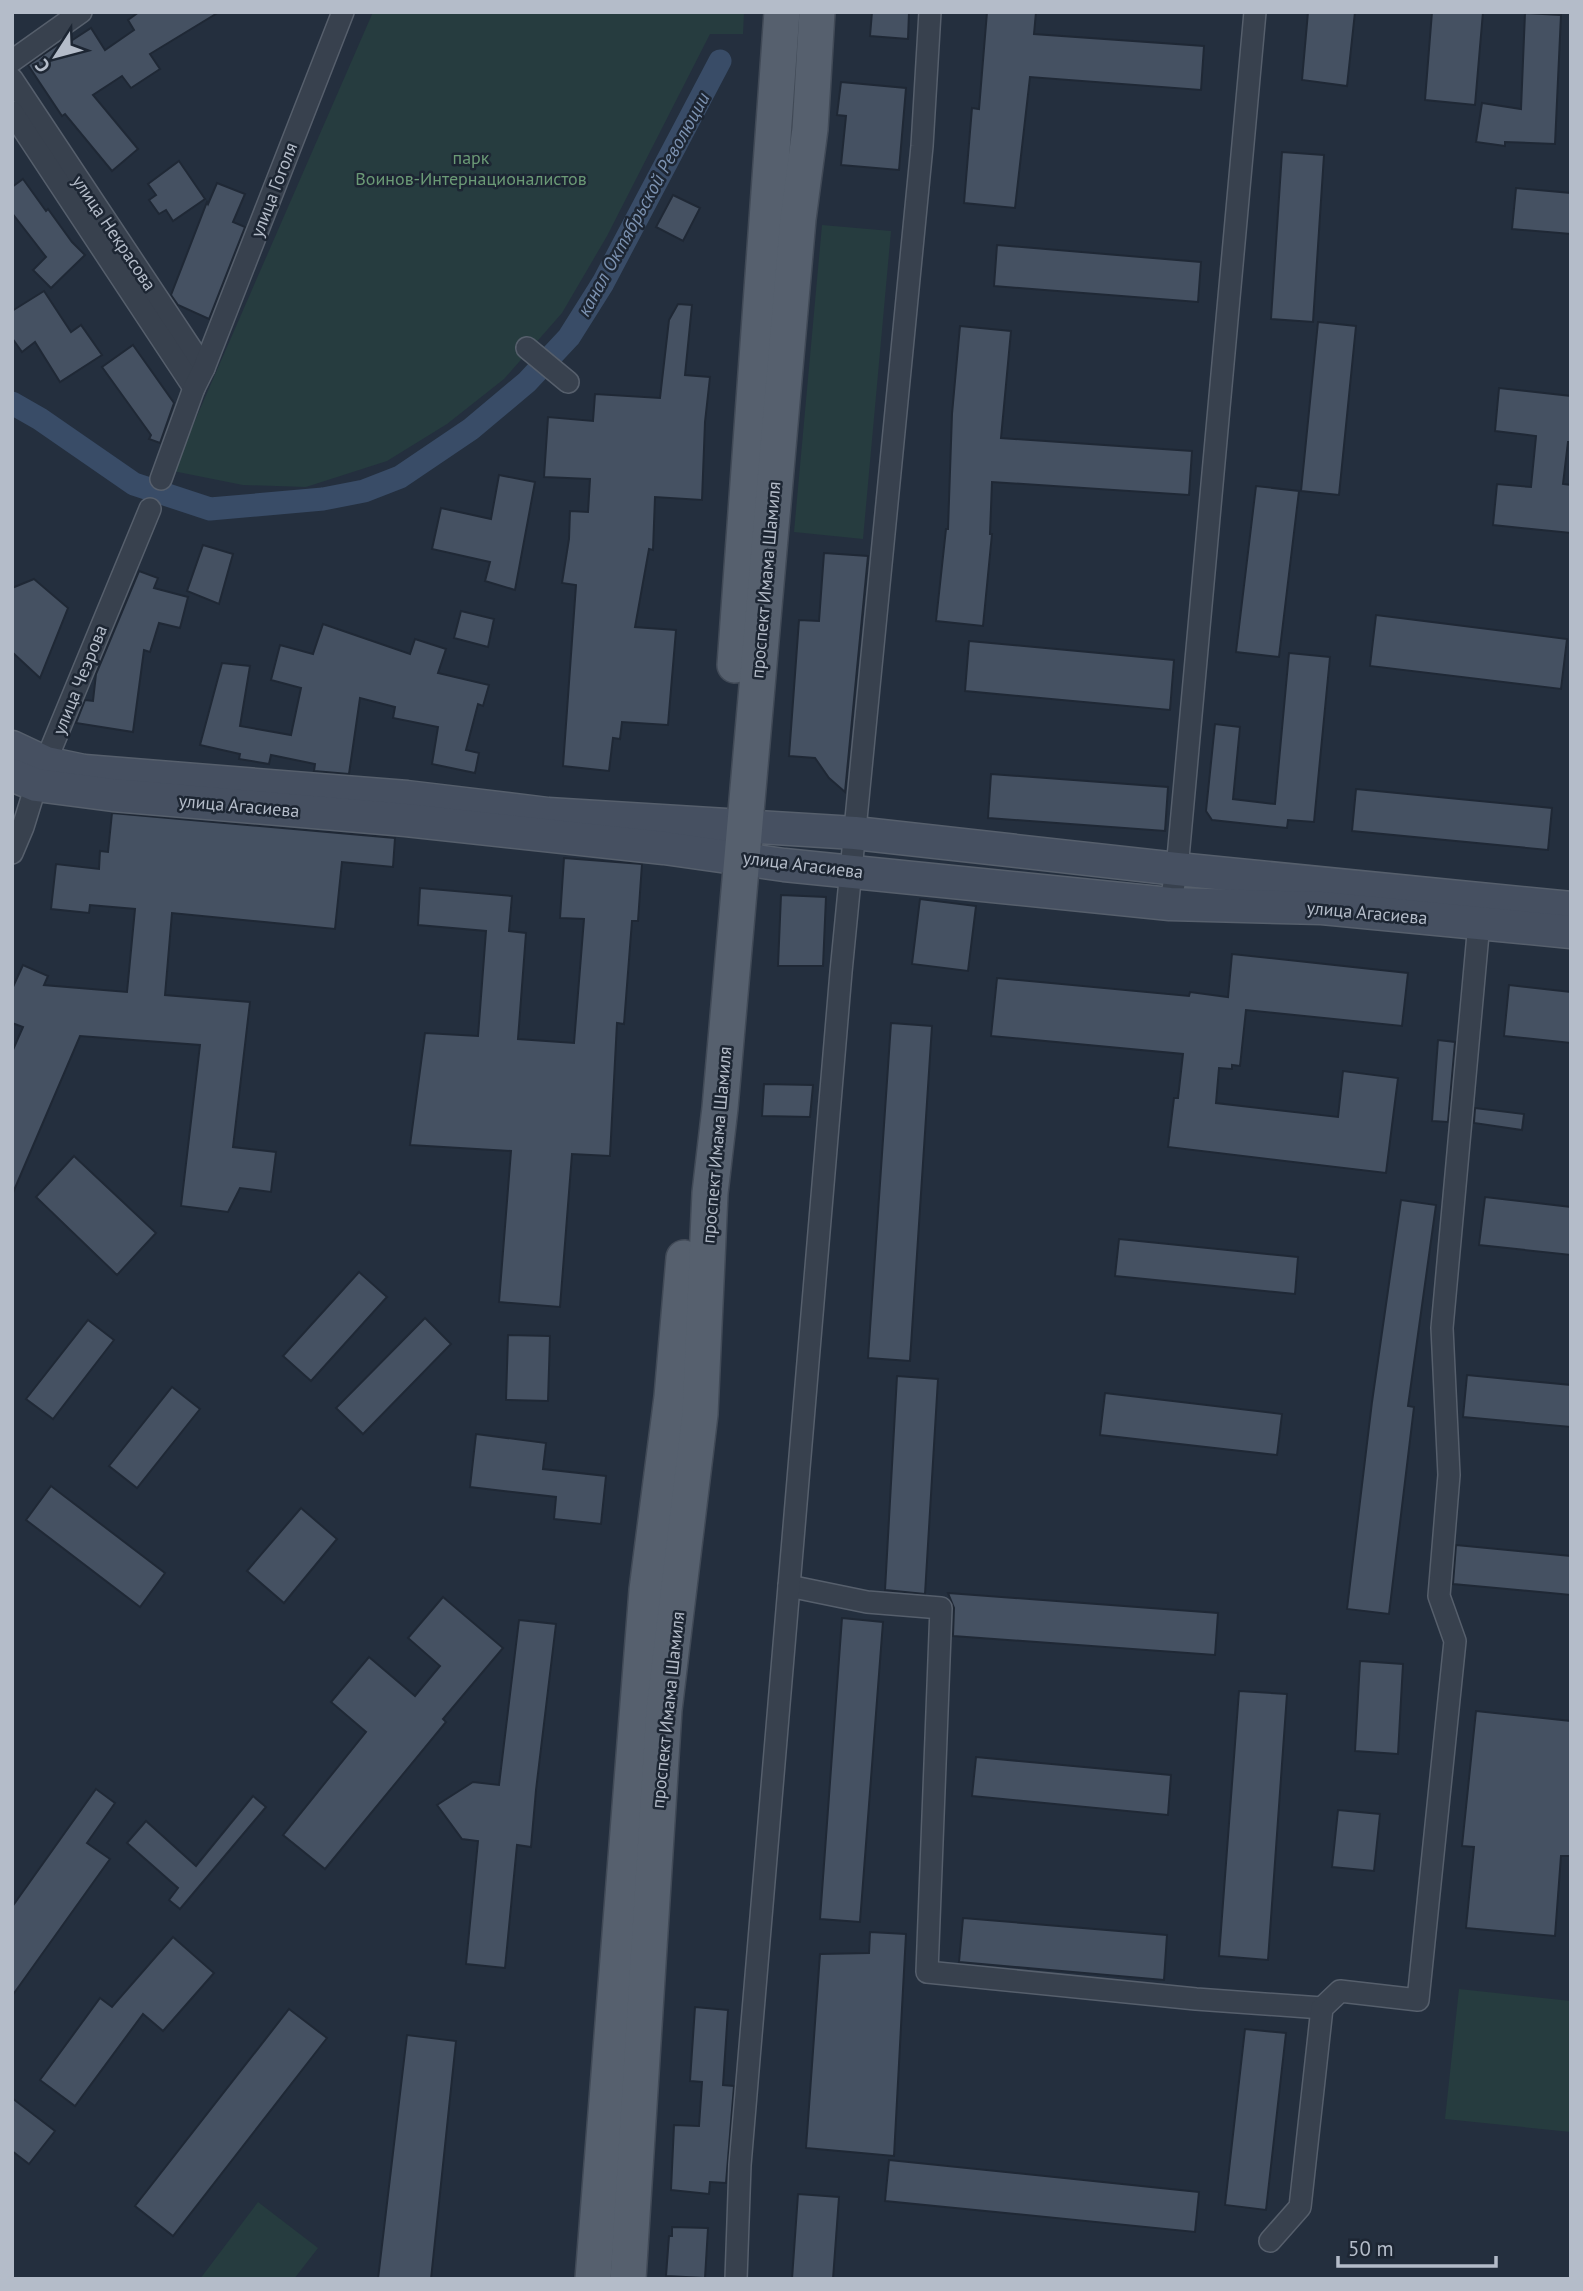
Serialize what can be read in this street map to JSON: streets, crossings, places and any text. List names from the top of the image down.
{
  "streets": {
    "main road": ["проспект Имама Шамиля", "улица Агасиева"],
    "street": ["улица Гоголя", "улица Некрасова", "улица Чеэрова"]
  },
  "crossings": [
    ["улица Гоголя", "улица Некрасова"],
    ["проспект Имама Шамиля", "улица Агасиева"],
    ["улица Чеэрова", "улица Агасиева"]
  ],
  "water": ["канал Октябрьской Революции"],
  "parks": ["парк Воинов-Интернационалистов"],
  "scale_bar": "50 m",
  "north": "bottom left"
}
